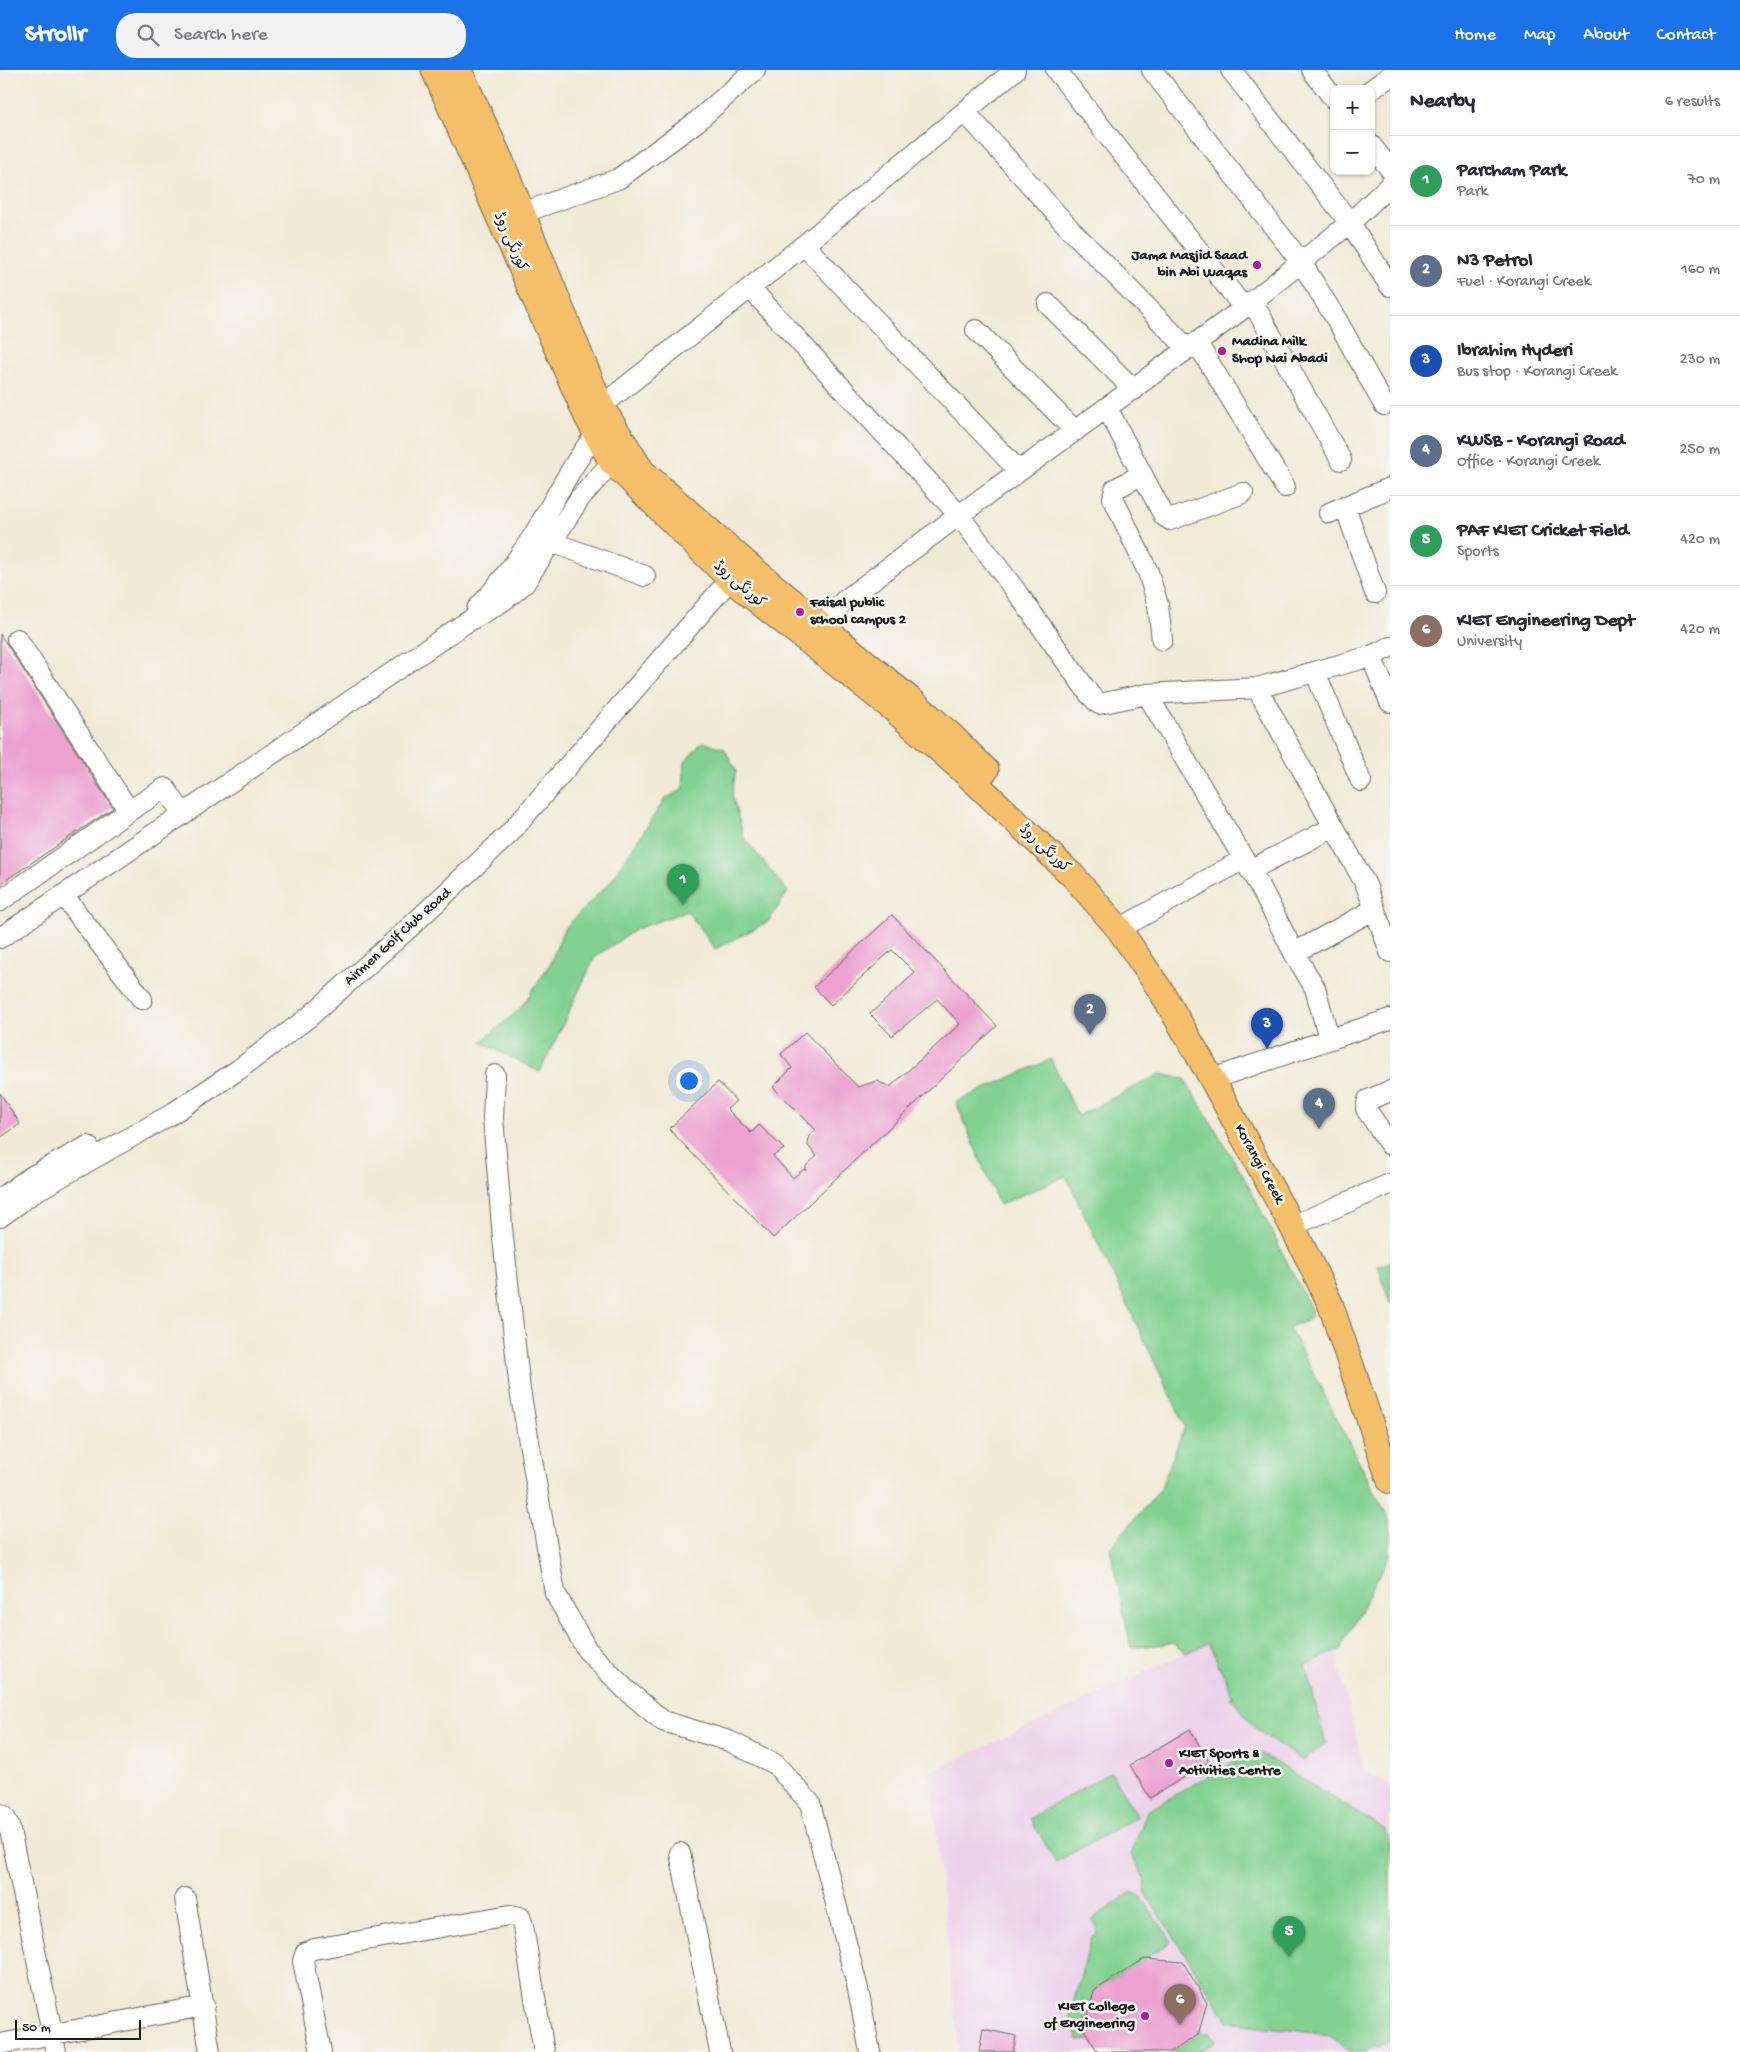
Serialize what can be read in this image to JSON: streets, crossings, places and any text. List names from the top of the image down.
{
  "streets": {
    "main road": ["کورنگی روڈ", "Korangi Creek"],
    "street": ["Airmen Golf Club Road"]
  },
  "crossings": [
    ["کورنگی روڈ", "Airmen Golf Club Road"],
    ["کورنگی روڈ", "Korangi Creek"]
  ],
  "places": [
    "Jama Masjid Saad bin Abi Waqas",
    "Madina Milk Shop Nai Abadi",
    "Faisal public school campus 2",
    "KIET Sports & Activities Centre",
    "KIET College of Engineering"
  ],
  "scale_bar": "50 m",
  "page": {
    "header": "Strollr",
    "search": "Search here",
    "nav": [
      "Home",
      "Map",
      "About",
      "Contact"
    ],
    "heading": ["Nearby", "6 results"],
    "map_buttons": ["+", "−"],
    "list": [
      {
        "mark": "1",
        "name": "Parcham Park",
        "note": "Park",
        "value": "70 m"
      },
      {
        "mark": "2",
        "name": "N3 Petrol",
        "note": "Fuel · Korangi Creek",
        "value": "160 m"
      },
      {
        "mark": "3",
        "name": "Ibrahim Hyderi",
        "note": "Bus stop · Korangi Creek",
        "value": "230 m"
      },
      {
        "mark": "4",
        "name": "KWSB - Korangi Road",
        "note": "Office · Korangi Creek",
        "value": "250 m"
      },
      {
        "mark": "5",
        "name": "PAF KIET Cricket Field",
        "note": "Sports",
        "value": "420 m"
      },
      {
        "mark": "6",
        "name": "KIET Engineering Dept",
        "note": "University",
        "value": "420 m"
      }
    ],
    "pins": [
      "1",
      "2",
      "3",
      "4",
      "5",
      "6"
    ],
    "scale": "50 m"
  }
}
